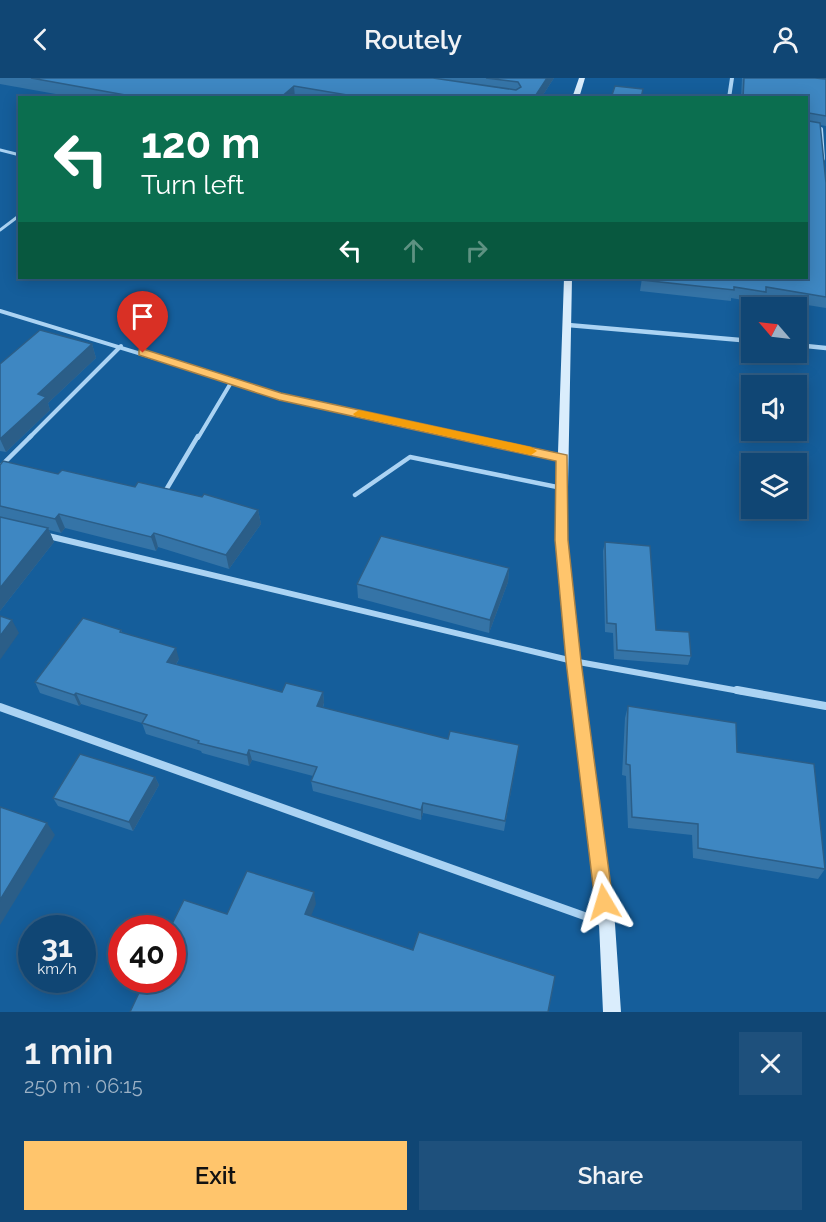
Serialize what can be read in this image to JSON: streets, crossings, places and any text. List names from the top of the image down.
{
  "north": "top left",
  "page": {
    "header": "Routely",
    "turn": ["120 m", "Turn left"],
    "speed": "31 km/h",
    "limit": "40",
    "heading": ["1 min", "250 m · 06:15"],
    "buttons": ["Exit", "Share"]
  }
}
